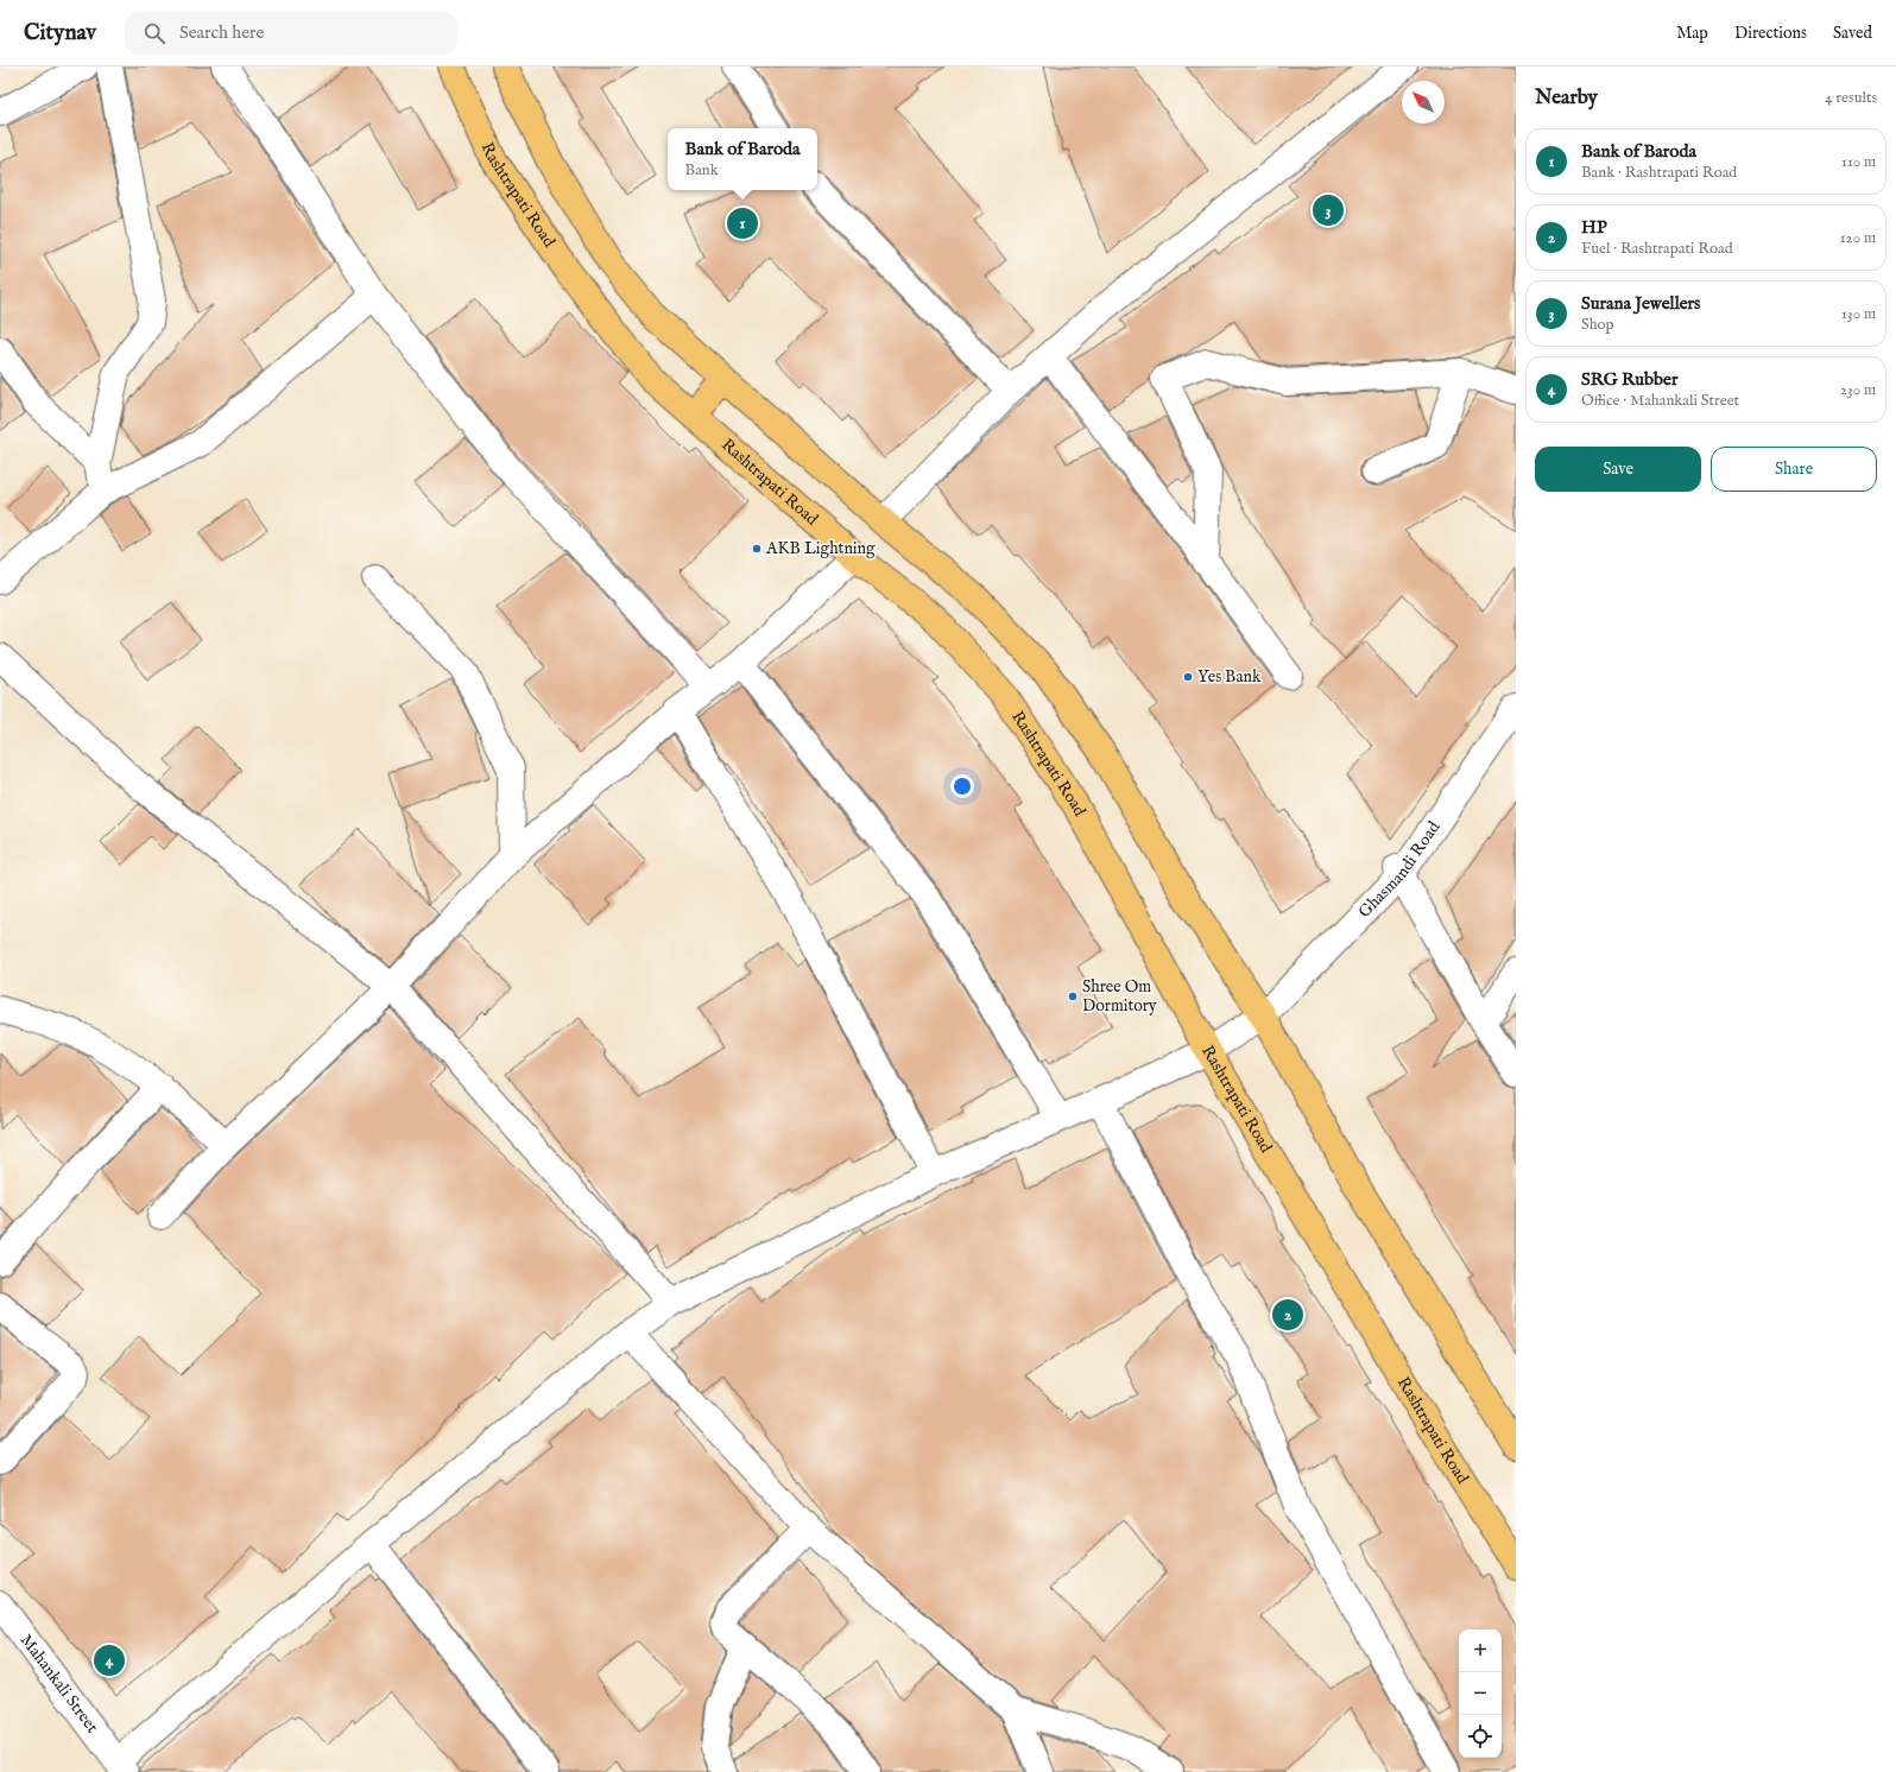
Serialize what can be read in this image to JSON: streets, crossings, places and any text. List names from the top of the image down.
{
  "streets": {
    "main road": ["Rashtrapati Road"],
    "street": ["Ghasmandi Road", "Mahankali Street"]
  },
  "crossings": [
    ["Rashtrapati Road", "Ghasmandi Road"],
    ["Ghasmandi Road", "Mahankali Street"]
  ],
  "places": ["AKB Lightning", "Yes Bank", "Shree Om Dormitory"],
  "north": "top left",
  "page": {
    "header": "Citynav",
    "search": "Search here",
    "nav": ["Map", "Directions", "Saved"],
    "heading": ["Nearby", "4 results"],
    "popup": ["Bank of Baroda", "Bank"],
    "list": [
      {
        "mark": "1",
        "name": "Bank of Baroda",
        "note": "Bank · Rashtrapati Road",
        "value": "110 m"
      },
      {
        "mark": "2",
        "name": "HP",
        "note": "Fuel · Rashtrapati Road",
        "value": "120 m"
      },
      {
        "mark": "3",
        "name": "Surana Jewellers",
        "note": "Shop",
        "value": "130 m"
      },
      {
        "mark": "4",
        "name": "SRG Rubber",
        "note": "Office · Mahankali Street",
        "value": "230 m"
      }
    ],
    "pins": [
      "3",
      "1",
      "2",
      "4"
    ],
    "buttons": ["Save", "Share"],
    "map_buttons": ["+", "−"]
  }
}
